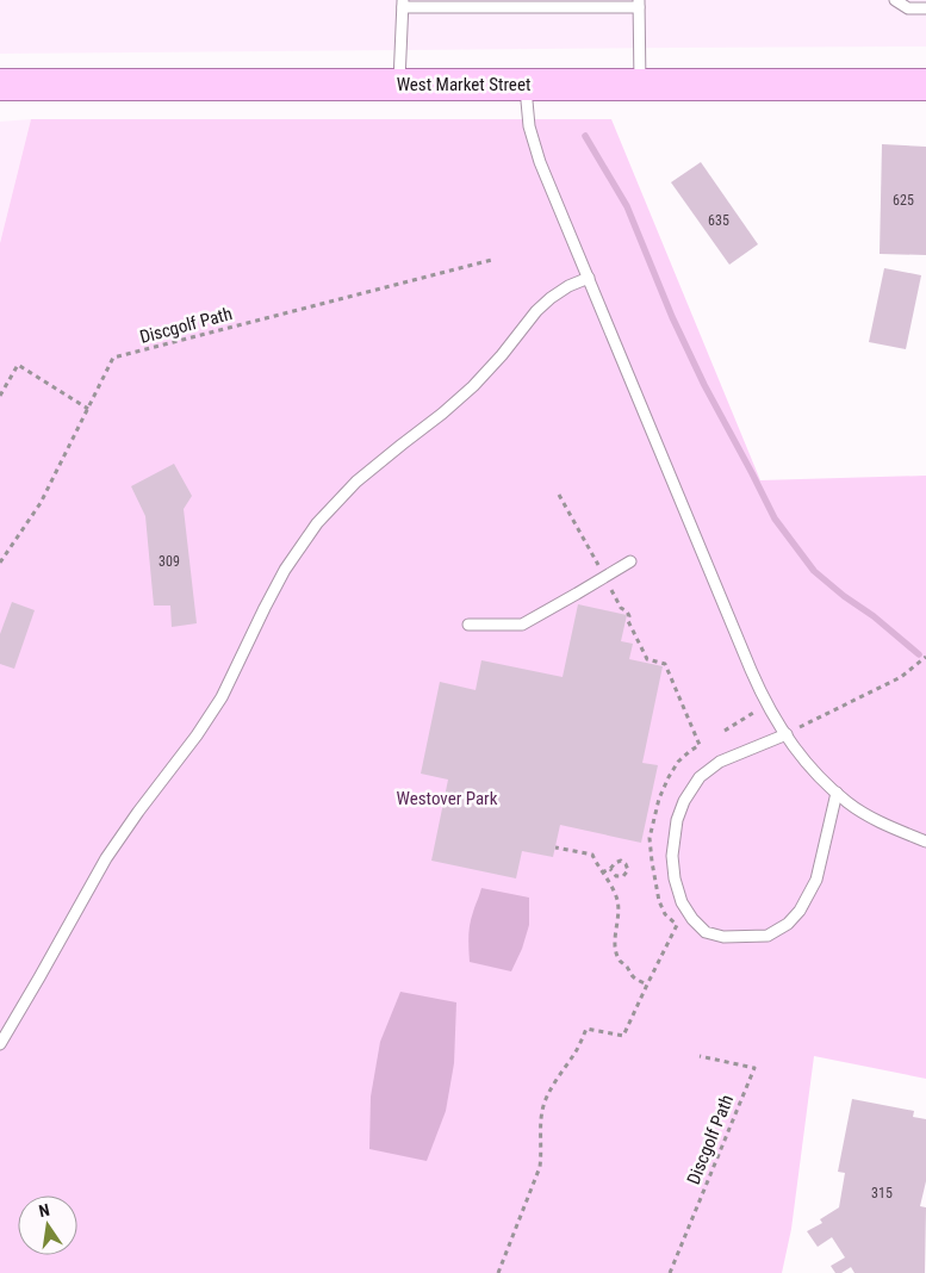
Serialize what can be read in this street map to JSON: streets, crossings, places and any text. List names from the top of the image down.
{
  "streets": {
    "main road": ["West Market Street"],
    "path": ["Discgolf Path"]
  },
  "parks": ["Westover Park"],
  "house_numbers": [
    "625",
    "635",
    "309",
    "315"
  ],
  "north": "top"
}
